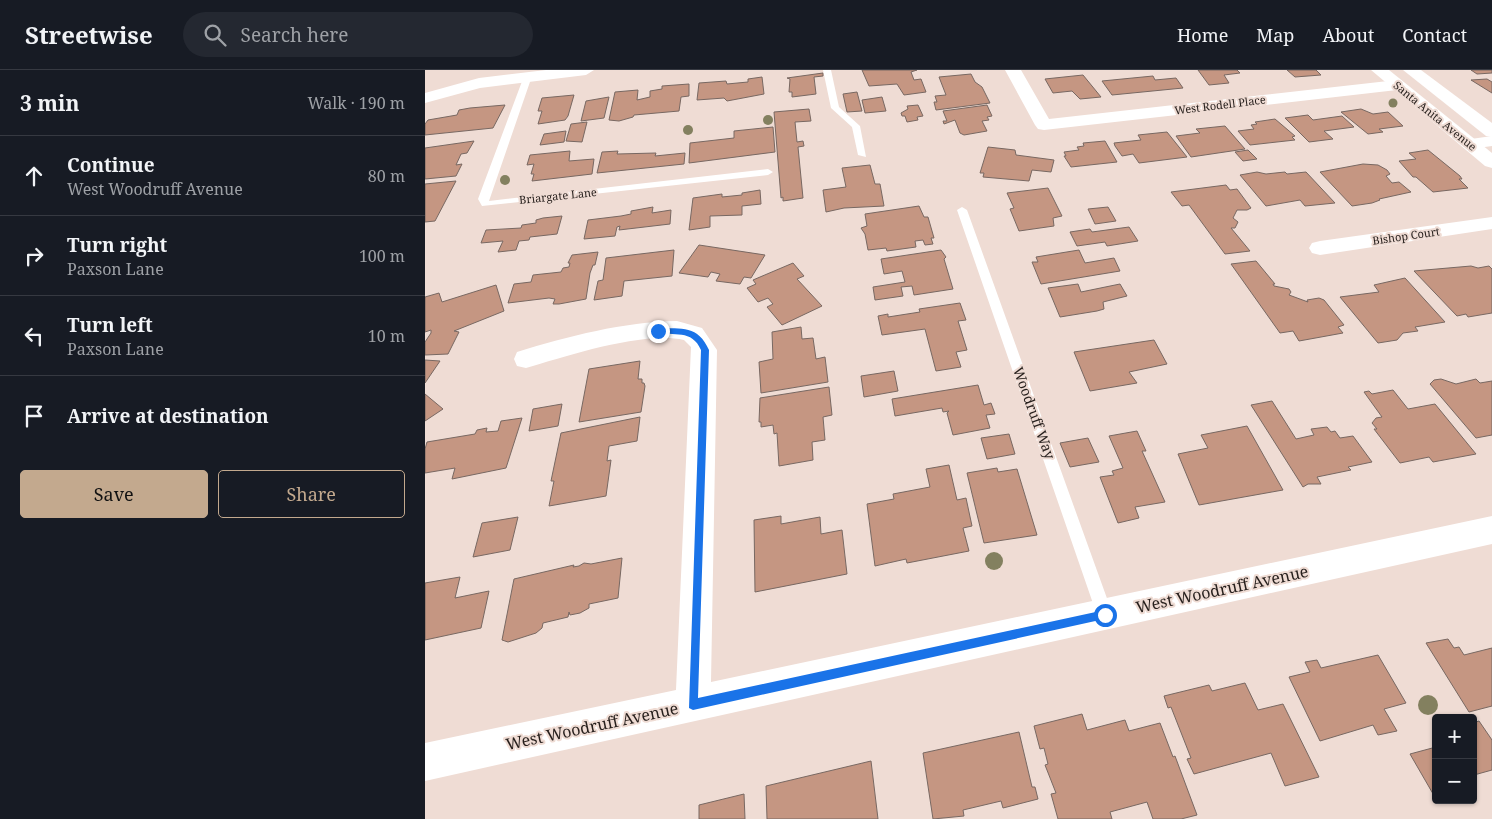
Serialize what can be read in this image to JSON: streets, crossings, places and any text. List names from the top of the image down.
{
  "streets": {
    "street": [
      "West Rodell Place",
      "Santa Anita Avenue",
      "Bishop Court",
      "West Woodruff Avenue"
    ],
    "lane": ["Briargate Lane", "Woodruff Way"]
  },
  "crossings": [
    ["West Rodell Place", "Santa Anita Avenue"],
    ["Woodruff Way", "West Woodruff Avenue"]
  ],
  "page": {
    "header": "Streetwise",
    "search": "Search here",
    "nav": [
      "Home",
      "Map",
      "About",
      "Contact"
    ],
    "heading": ["3 min", "Walk · 190 m"],
    "list": [
      ["Continue", "West Woodruff Avenue", "80 m"],
      ["Turn right", "Paxson Lane", "100 m"],
      ["Turn left", "Paxson Lane", "10 m"],
      "Arrive at destination"
    ],
    "buttons": ["Save", "Share"],
    "map_buttons": ["+", "−"]
  }
}
